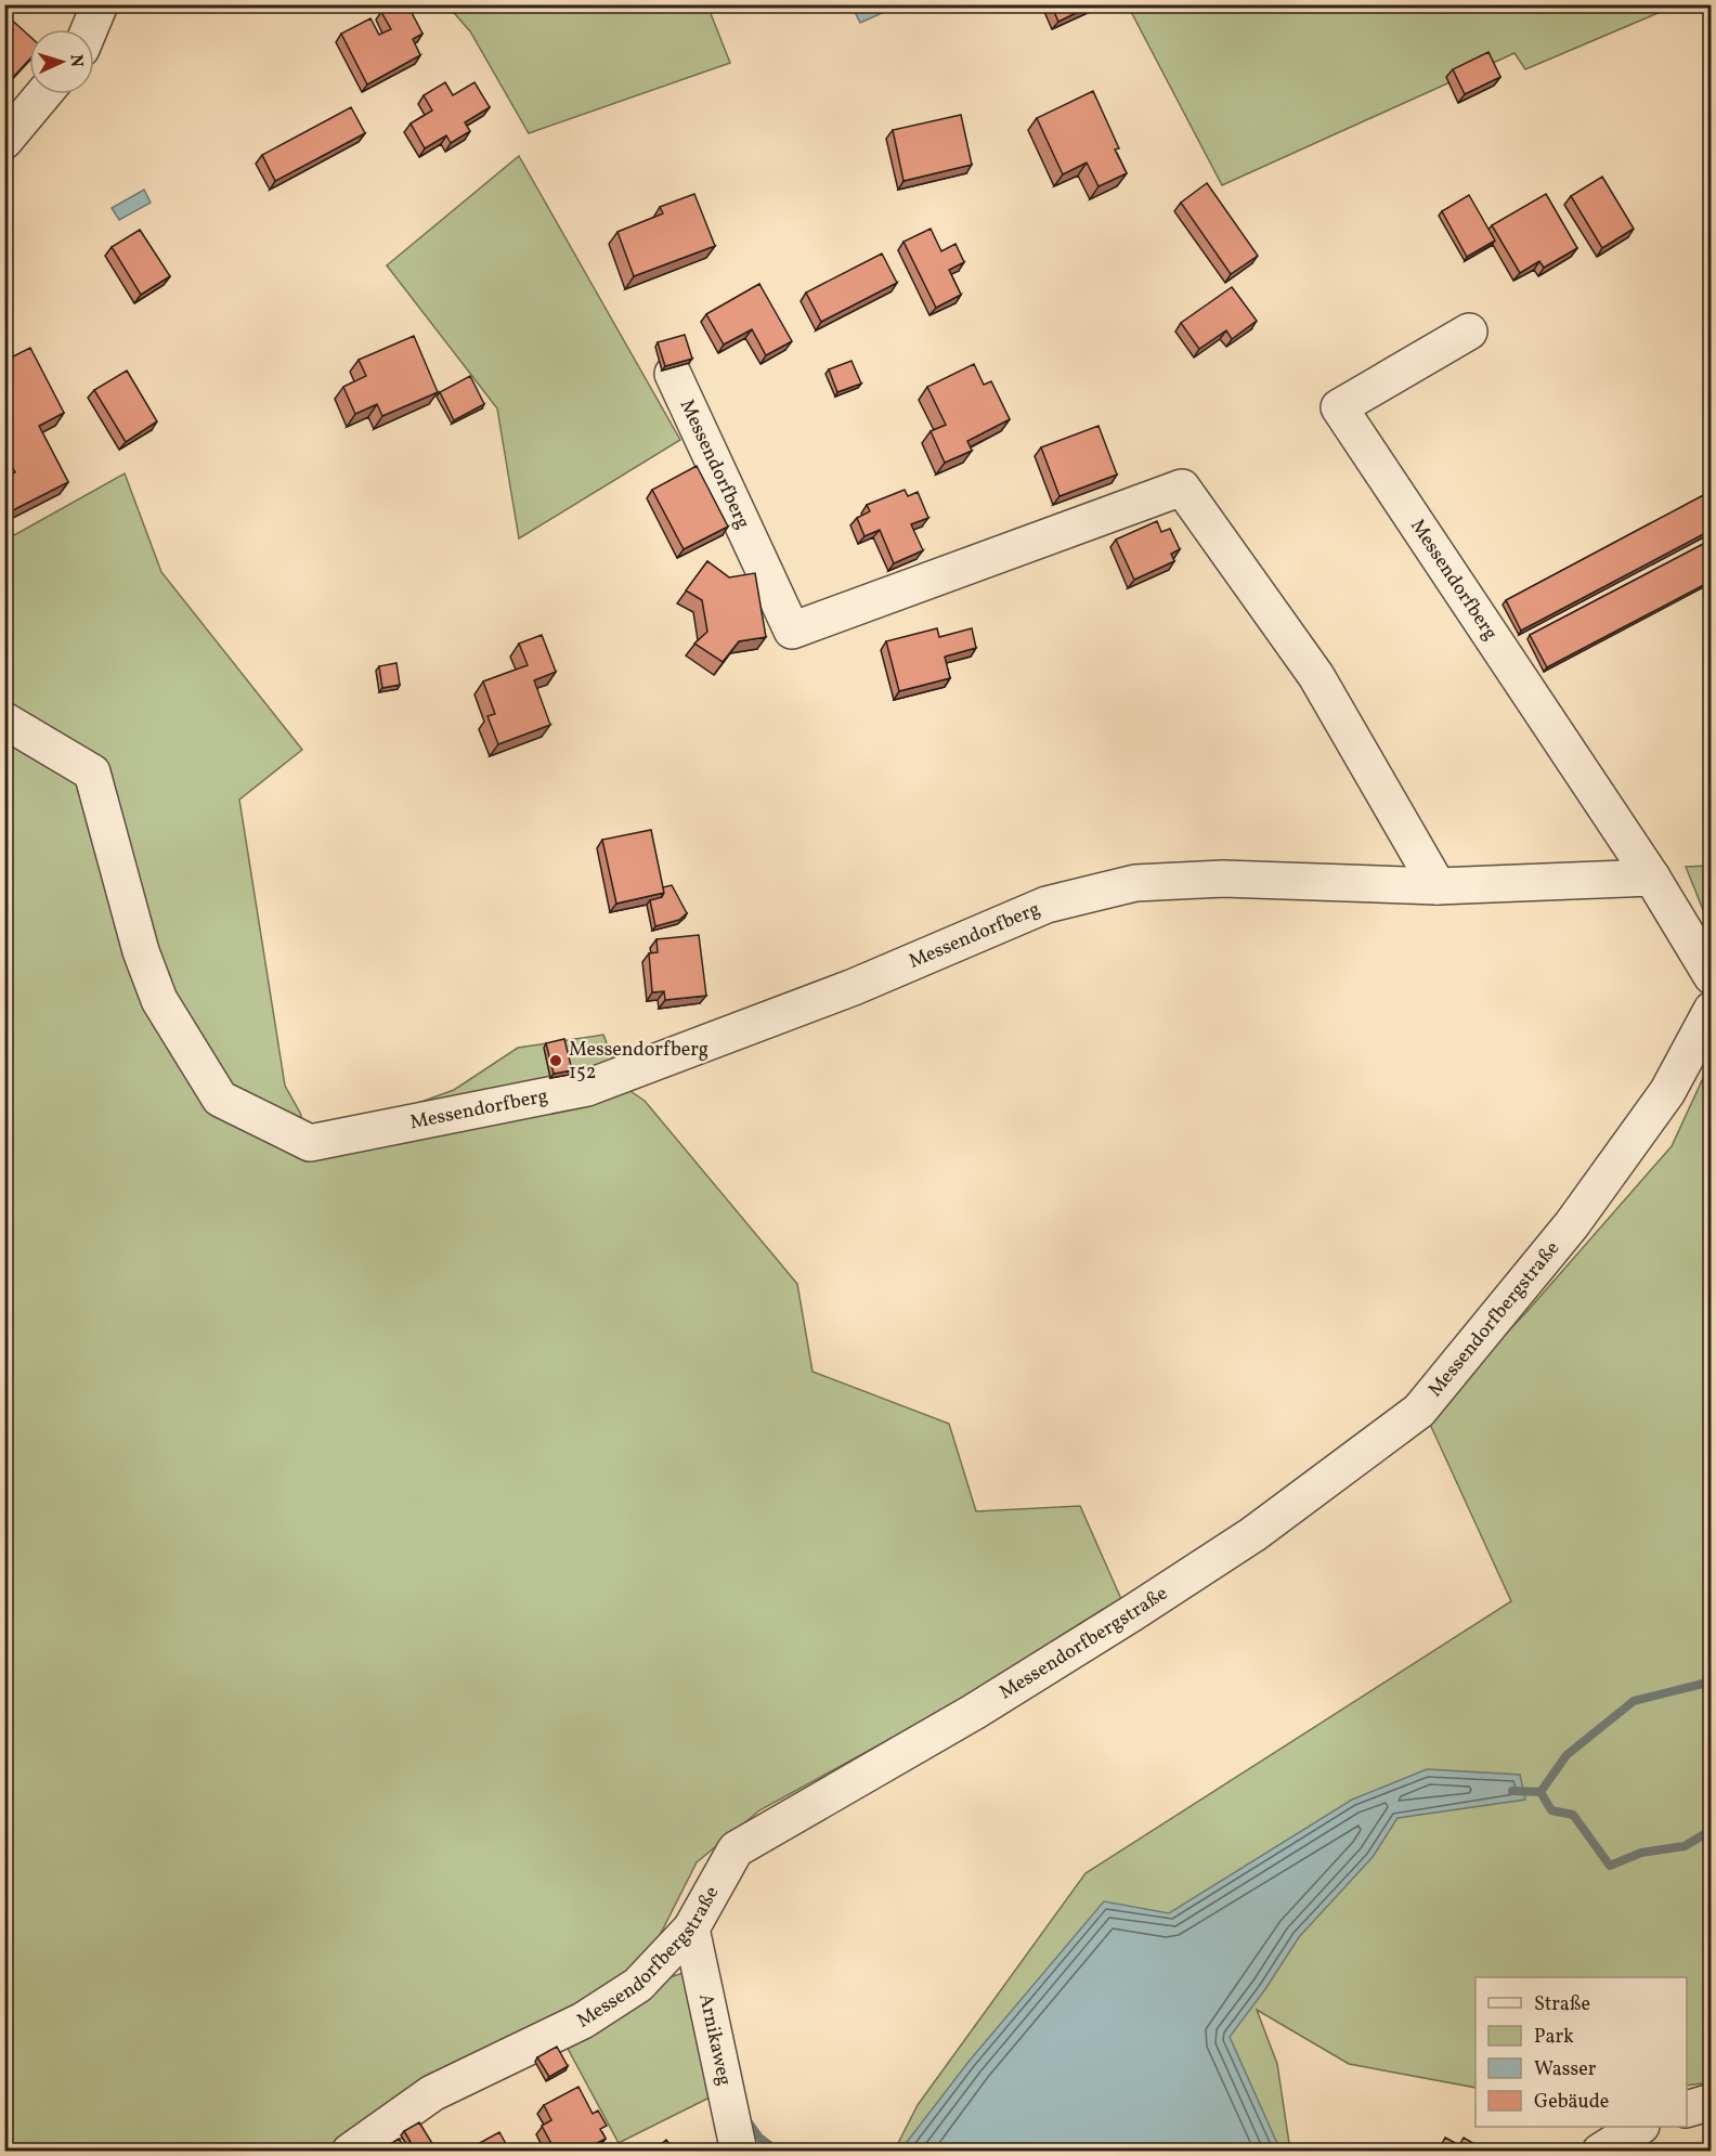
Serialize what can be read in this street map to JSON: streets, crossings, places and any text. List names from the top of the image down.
{
  "streets": {
    "street": ["Messendorfberg", "Messendorfbergstraße", "Arnikaweg"]
  },
  "crossings": [
    ["Messendorfbergstraße", "Arnikaweg"]
  ],
  "places": ["Messendorfberg 152"],
  "legend": [
    "Straße",
    "Park",
    "Wasser",
    "Gebäude"
  ],
  "north": "right"
}
